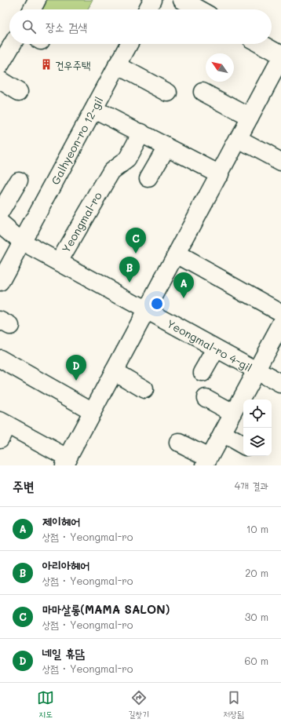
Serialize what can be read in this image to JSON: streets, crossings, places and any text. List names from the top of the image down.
{
  "streets": {
    "street": ["Galhyeon-ro 12-gil", "Yeongmal-ro", "Yeongmal-ro 4-gil"]
  },
  "crossings": [
    ["Yeongmal-ro", "Yeongmal-ro 4-gil"]
  ],
  "places": {
    "building": ["건우주택"]
  },
  "north": "top left",
  "page": {
    "search": "장소 검색",
    "pins": [
      "C",
      "B",
      "A",
      "D"
    ],
    "heading": ["주변", "4개 결과"],
    "list": [
      {
        "mark": "A",
        "name": "제이헤어",
        "note": "상점 · Yeongmal-ro",
        "value": "10 m"
      },
      {
        "mark": "B",
        "name": "아리아헤어",
        "note": "상점 · Yeongmal-ro",
        "value": "20 m"
      },
      {
        "mark": "C",
        "name": "마마살롱(MAMA SALON)",
        "note": "상점 · Yeongmal-ro",
        "value": "30 m"
      },
      {
        "mark": "D",
        "name": "네일 휴담",
        "note": "상점 · Yeongmal-ro",
        "value": "60 m"
      }
    ],
    "nav": ["지도", "길찾기", "저장됨"]
  }
}
